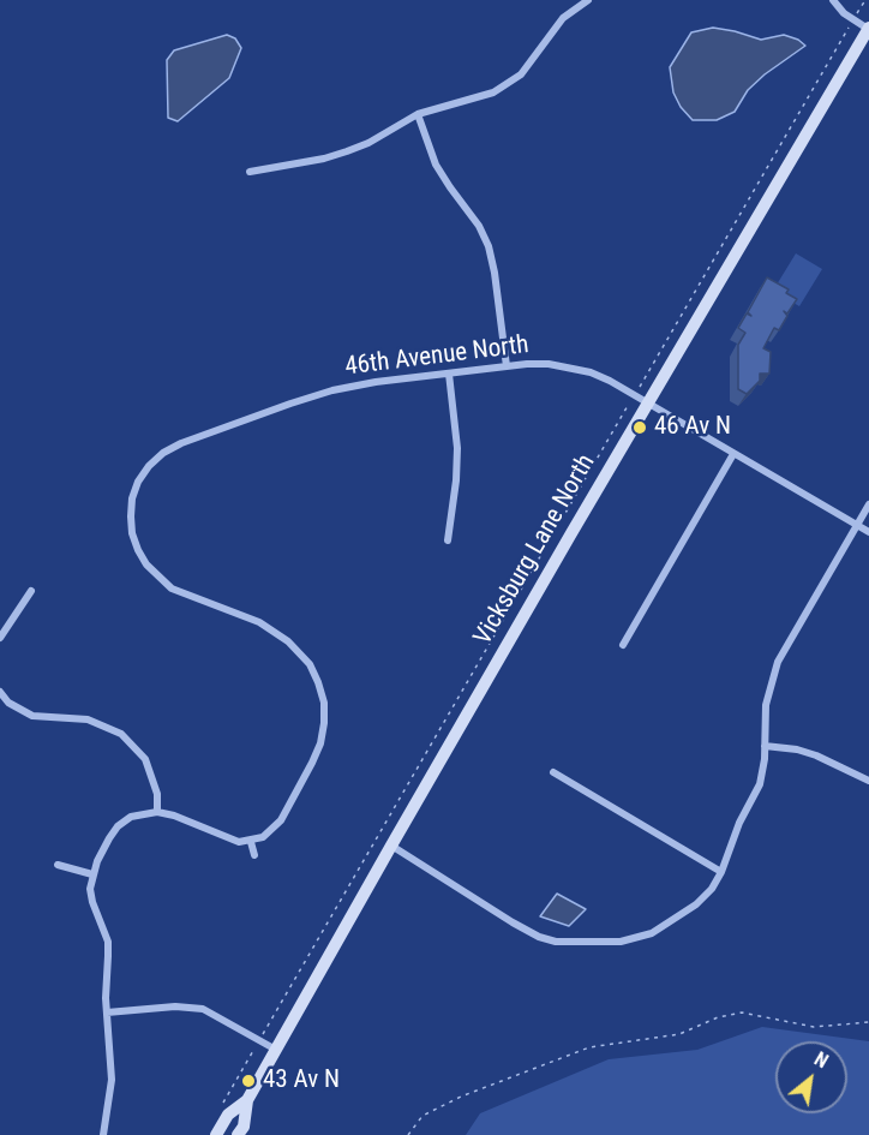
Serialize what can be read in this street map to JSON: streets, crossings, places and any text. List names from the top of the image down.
{
  "streets": {
    "main road": ["Vicksburg Lane North"],
    "street": ["46th Avenue North"]
  },
  "crossings": [
    ["46th Avenue North", "Vicksburg Lane North"]
  ],
  "places": ["46 Av N", "43 Av N"],
  "north": "top right"
}
